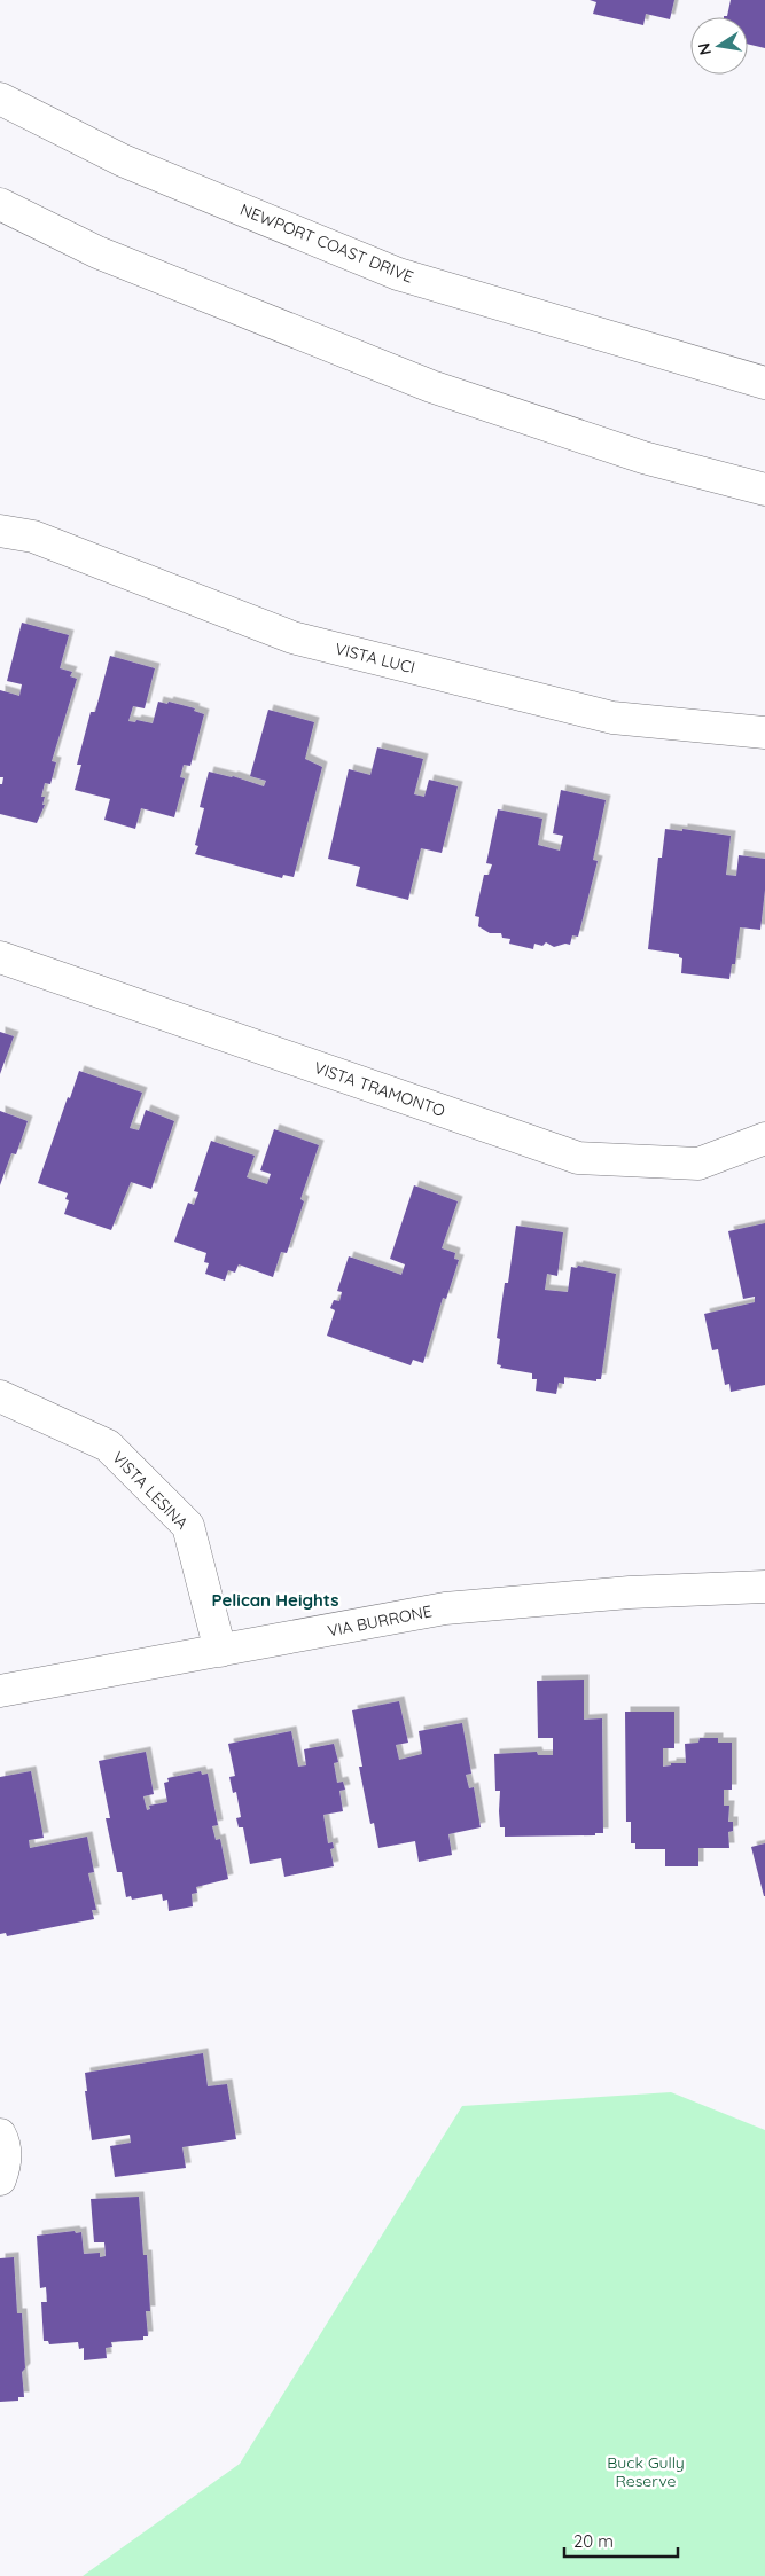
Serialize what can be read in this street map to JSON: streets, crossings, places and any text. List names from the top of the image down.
{
  "streets": {
    "street": [
      "NEWPORT COAST DRIVE",
      "VISTA LUCI",
      "VISTA TRAMONTO",
      "VISTA LESINA",
      "VIA BURRONE"
    ]
  },
  "crossings": [
    ["VISTA LESINA", "VIA BURRONE"]
  ],
  "districts": ["Pelican Heights"],
  "parks": ["Buck Gully Reserve"],
  "scale_bar": "20 m",
  "north": "left"
}
